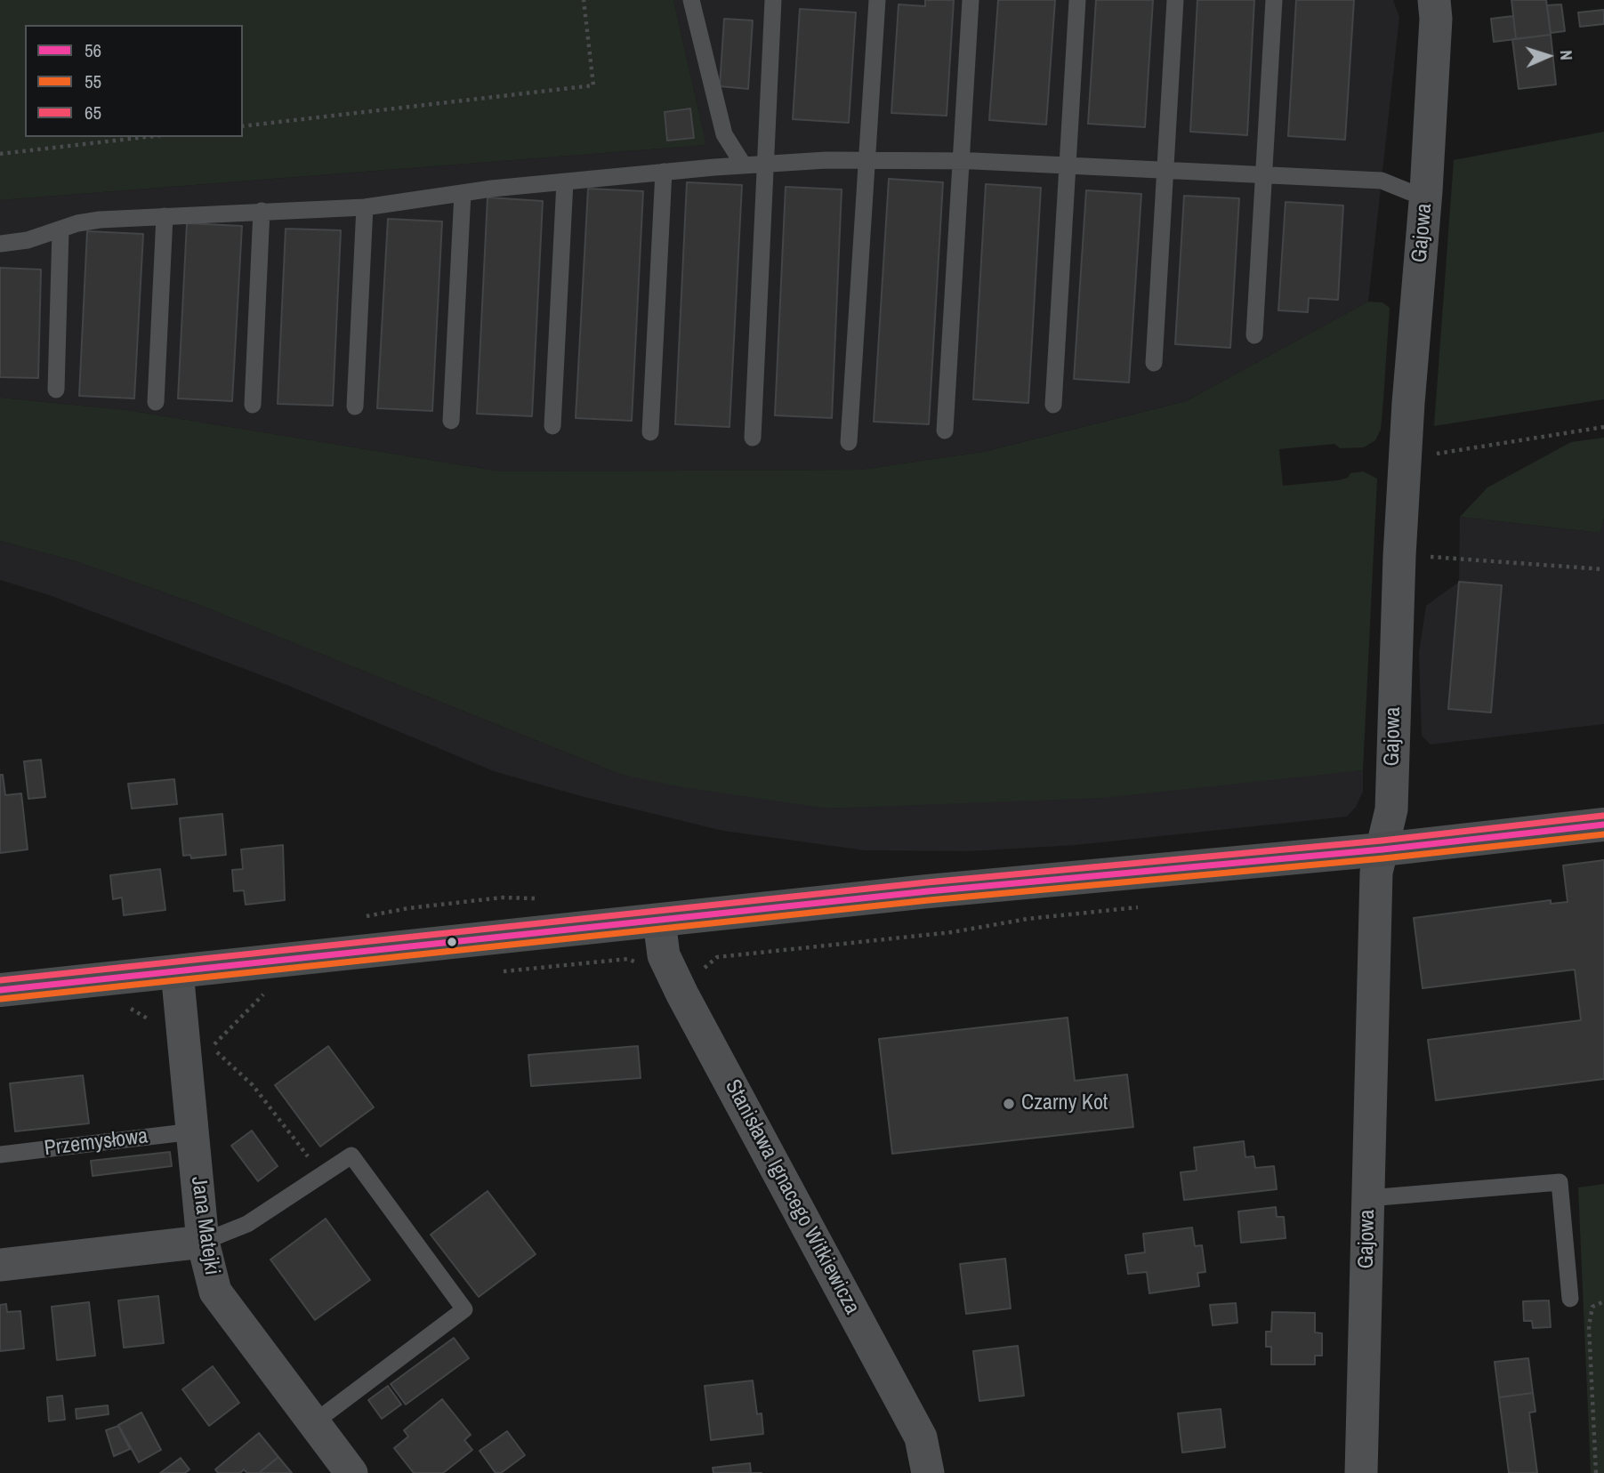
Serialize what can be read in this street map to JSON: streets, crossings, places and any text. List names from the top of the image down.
{
  "streets": {
    "street": ["Gajowa", "Stanisława Ignacego Witkiewicza", "Jana Matejki"],
    "lane": ["Przemysłowa"]
  },
  "crossings": [
    ["Przemysłowa", "Jana Matejki"]
  ],
  "places": ["Czarny Kot"],
  "lines": ["transit line 65", "transit line 56", "transit line 55"],
  "legend": ["56", "55", "65"],
  "north": "right"
}
